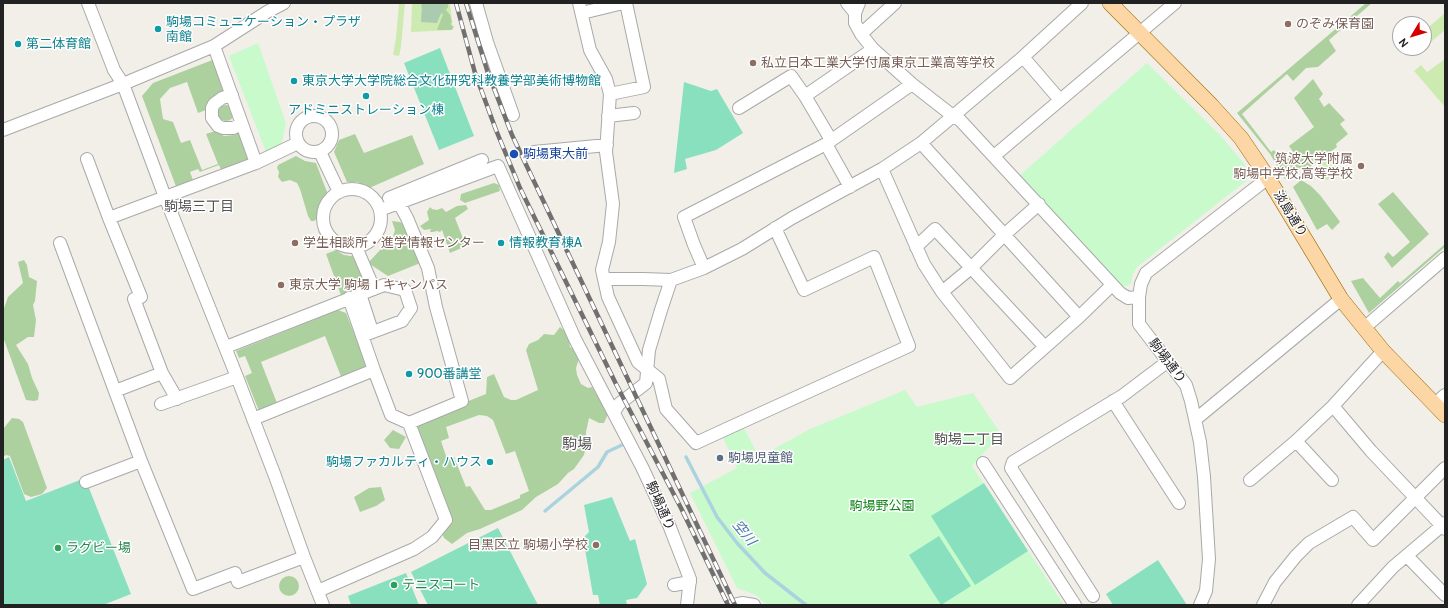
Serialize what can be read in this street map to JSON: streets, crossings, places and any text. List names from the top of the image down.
{
  "streets": {
    "main road": ["淡島通り"],
    "street": ["駒場通り"]
  },
  "crossings": [
    ["淡島通り", "駒場通り"]
  ],
  "districts": ["駒場三丁目", "駒場二丁目", "駒場"],
  "water": ["空川"],
  "parks": ["駒場野公園"],
  "places": [
    "のぞみ保育園",
    "駒場コミュニケーション・プラザ 南館",
    "第二体育館",
    "私立日本工業大学付属東京工業高等学校",
    "東京大学大学院総合文化研究科教養学部美術博物館",
    "アドミニストレーション棟",
    "駒場東大前",
    "筑波大学附属 駒場中学校,高等学校",
    "学生相談所・進学情報センター",
    "情報教育棟A",
    "東京大学 駒場Ⅰキャンパス",
    "900番講堂",
    "駒場児童館",
    "駒場ファカルティ・ハウス",
    "目黒区立 駒場小学校",
    "ラグビー場",
    "テニスコート"
  ],
  "north": "bottom left"
}
